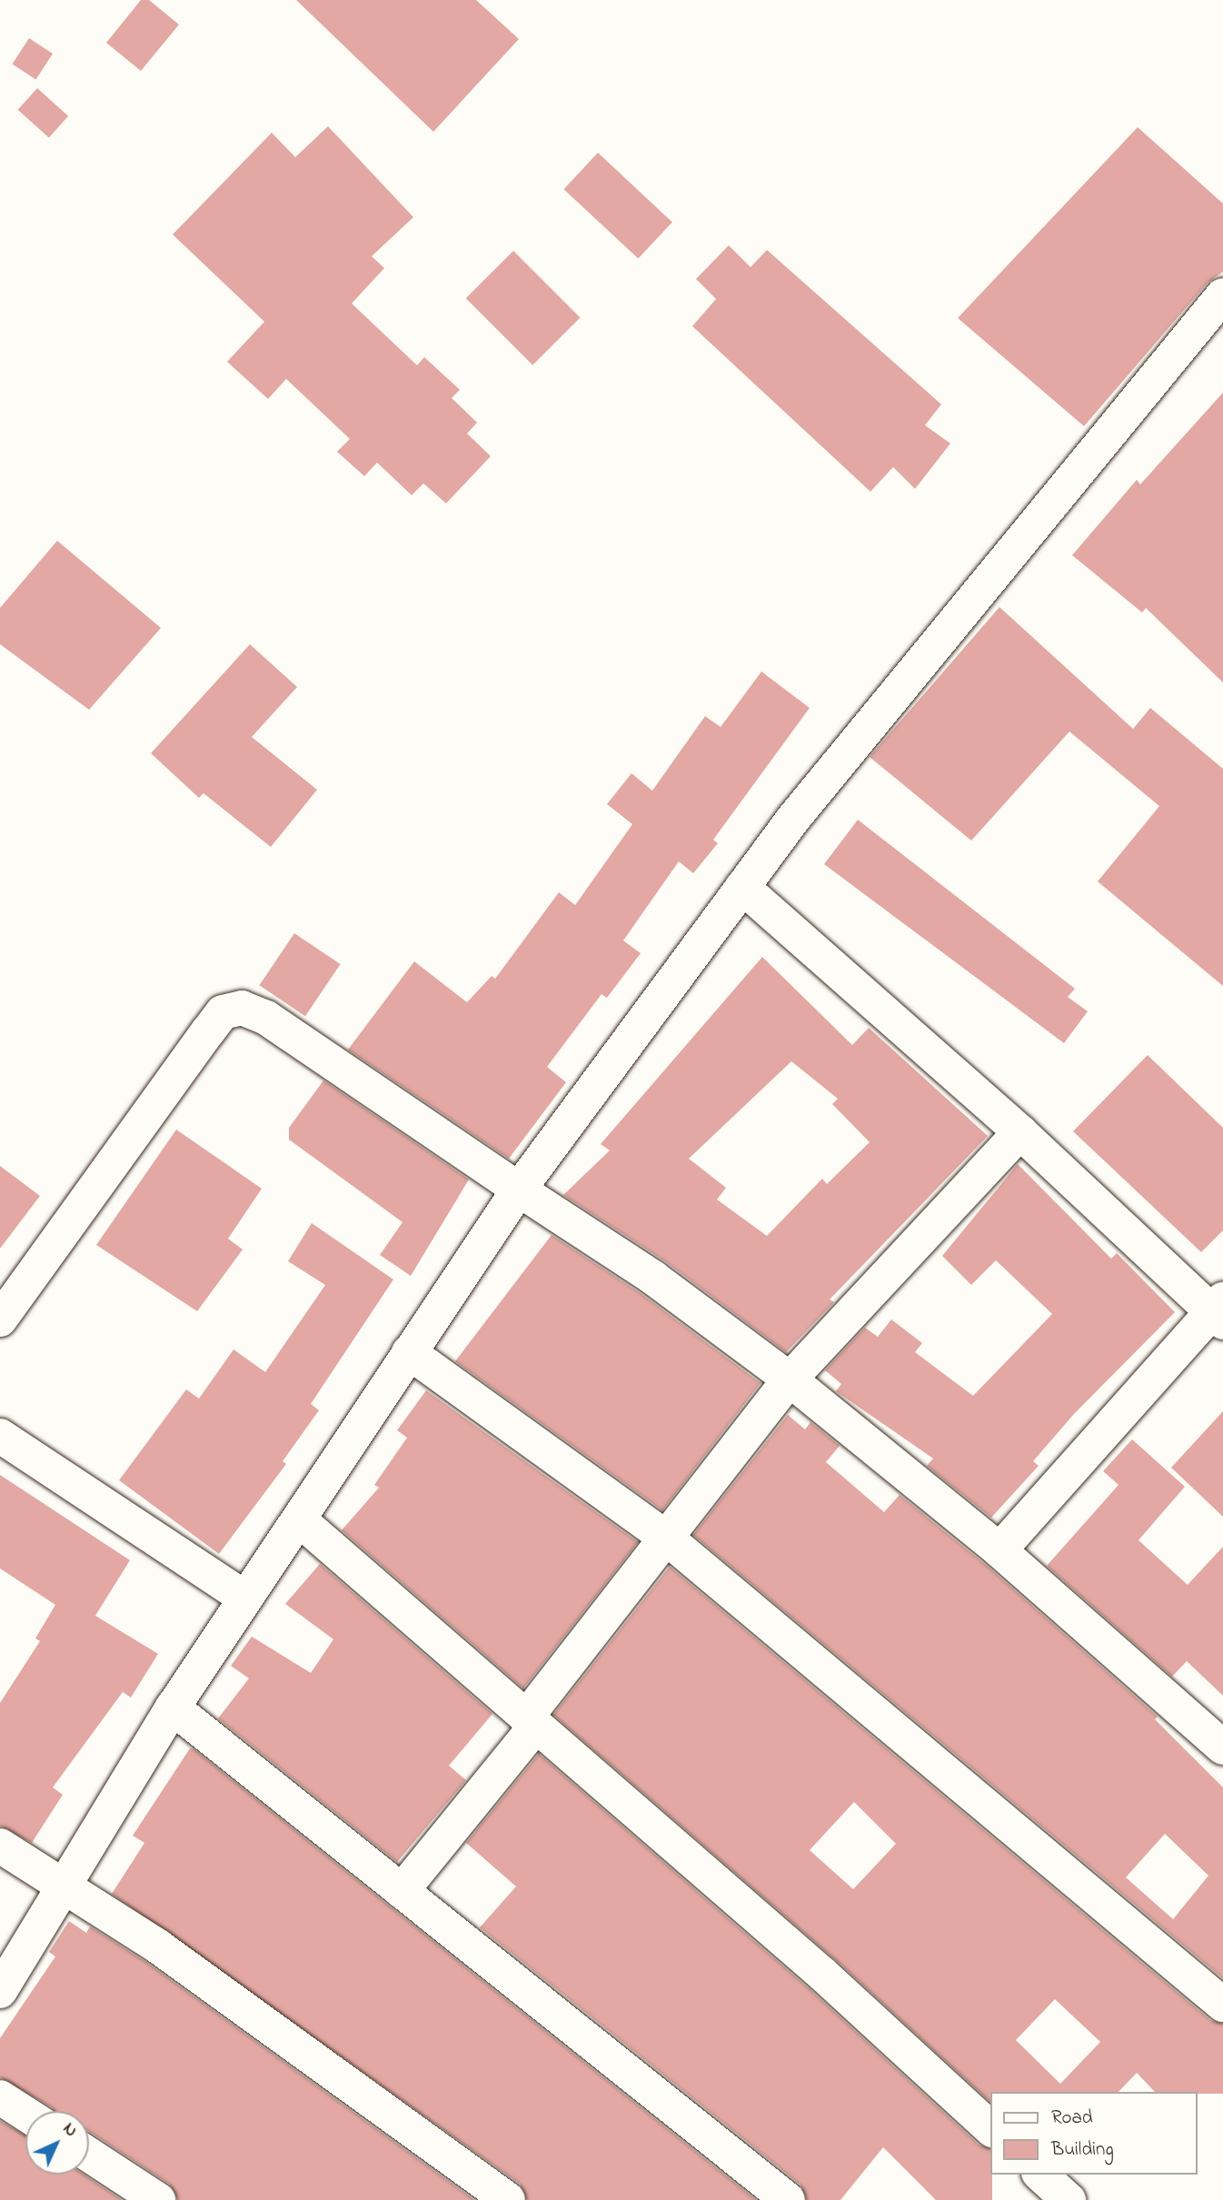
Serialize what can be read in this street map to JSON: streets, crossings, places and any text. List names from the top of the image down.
{
  "legend": ["Road", "Building"],
  "north": "top right"
}
